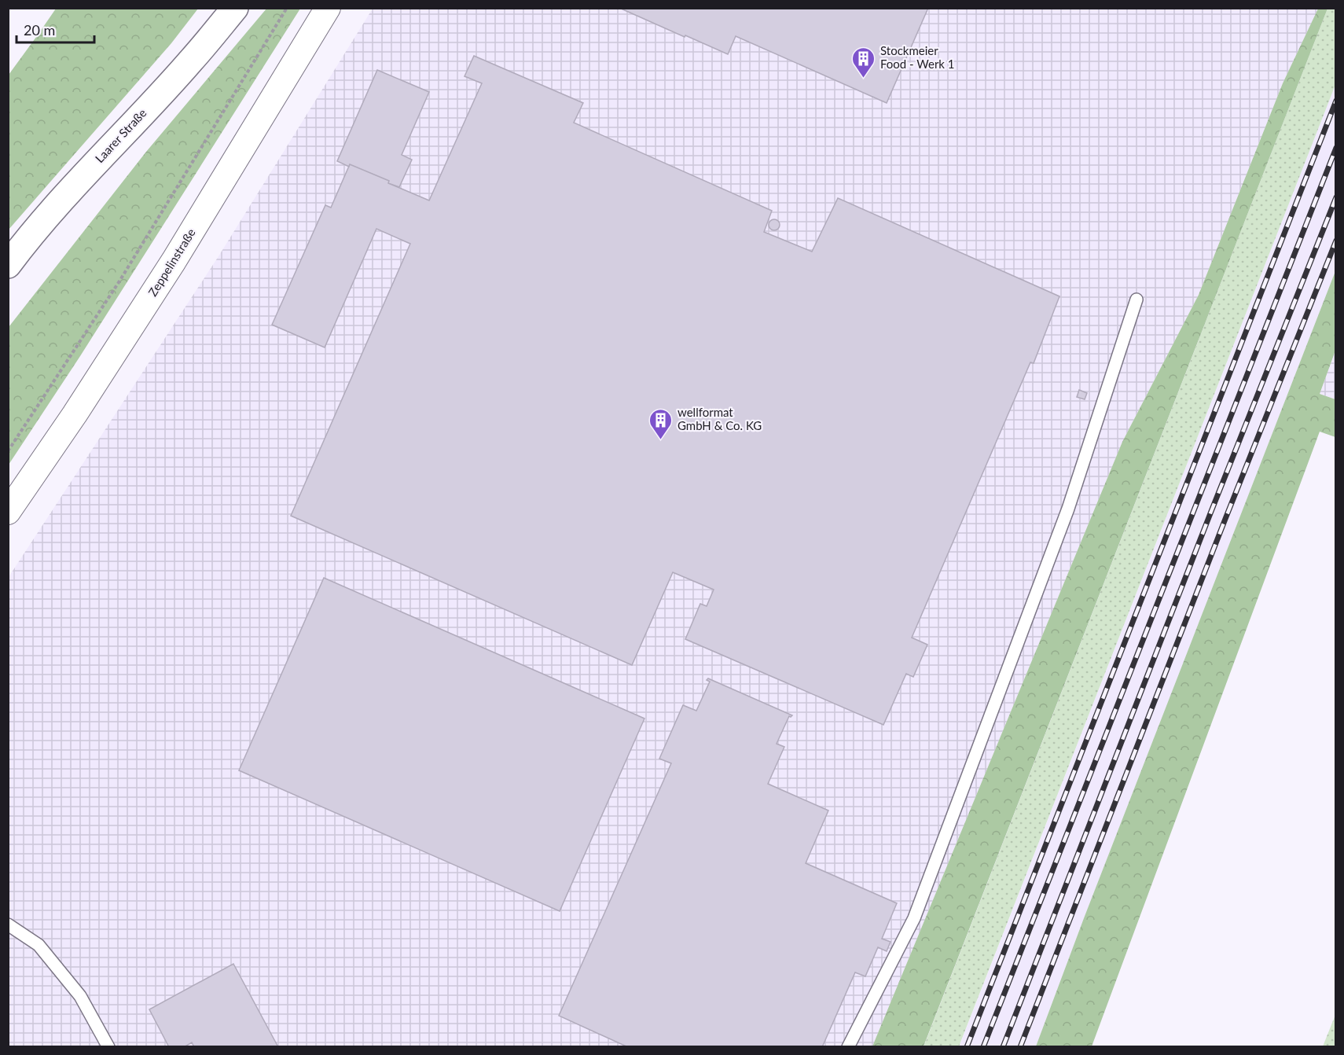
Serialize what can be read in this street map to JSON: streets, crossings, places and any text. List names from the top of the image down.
{
  "streets": {
    "main road": ["Laarer Straße"],
    "street": ["Zeppelinstraße"]
  },
  "places": {
    "building": ["Stockmeier Food - Werk 1", "wellformat GmbH & Co. KG"]
  },
  "scale_bar": "20 m"
}
